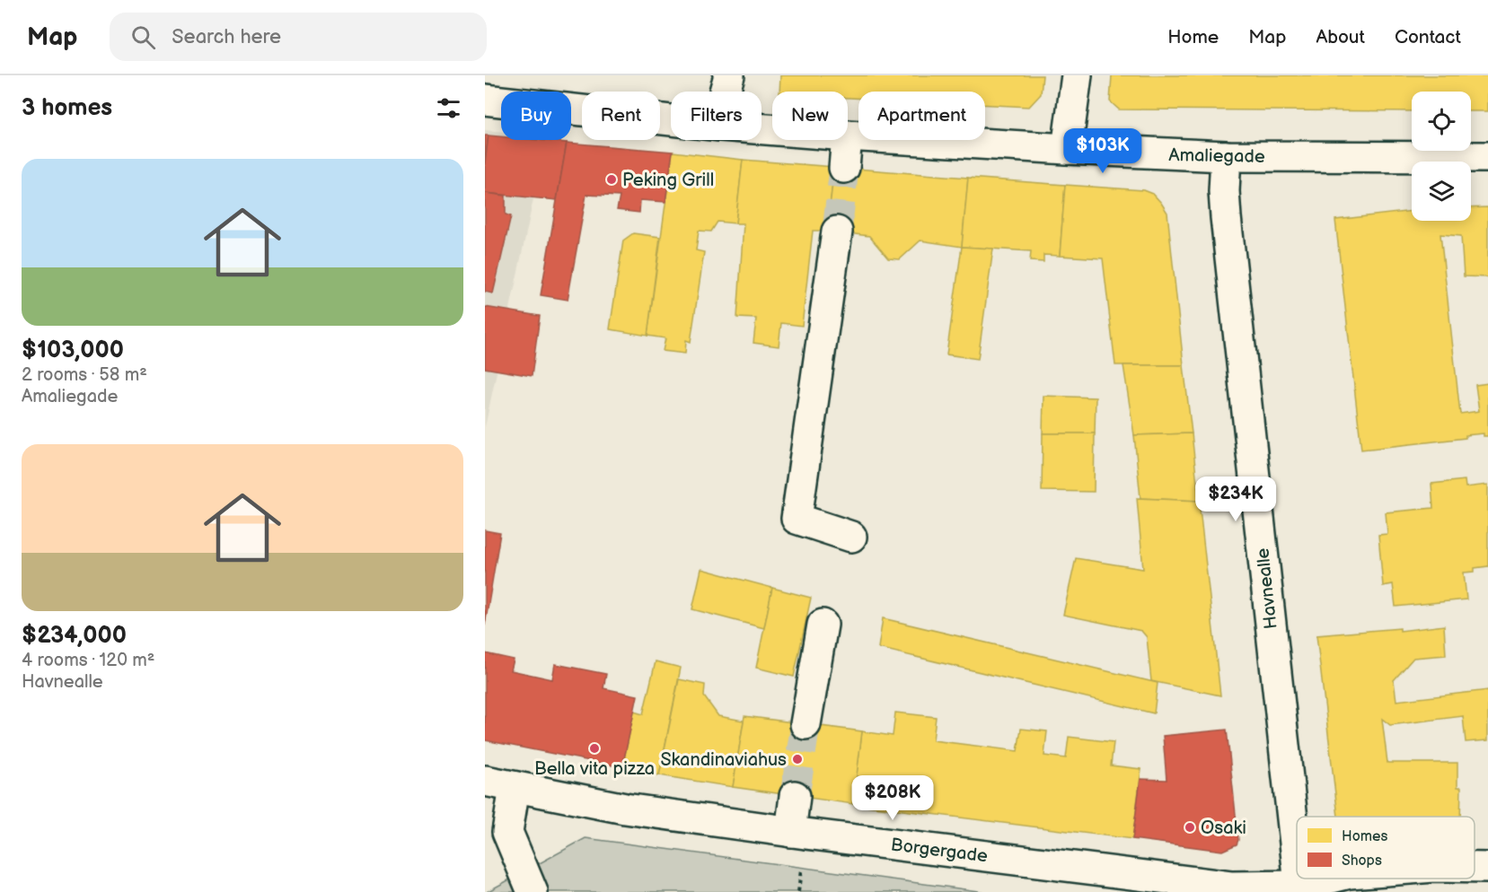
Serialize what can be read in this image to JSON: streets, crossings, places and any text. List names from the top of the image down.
{
  "streets": {
    "street": ["Amaliegade", "Havnealle", "Borgergade"]
  },
  "crossings": [
    ["Amaliegade", "Havnealle"]
  ],
  "places": [
    "Peking Grill",
    "Bella vita pizza",
    "Skandinaviahus",
    "Osaki"
  ],
  "legend": ["Homes", "Shops"],
  "page": {
    "header": "Map",
    "search": "Search here",
    "nav": [
      "Home",
      "Map",
      "About",
      "Contact"
    ],
    "heading": "3 homes",
    "chip": [
      "Buy",
      "Rent",
      "Filters",
      "New",
      "Apartment"
    ],
    "price": ["$103K", "$234K", "$208K"],
    "list": [
      {
        "name": "$103,000",
        "note": "2 rooms · 58 m² · Amaliegade"
      },
      {
        "name": "$234,000",
        "note": "4 rooms · 120 m² · Havnealle"
      }
    ]
  }
}
